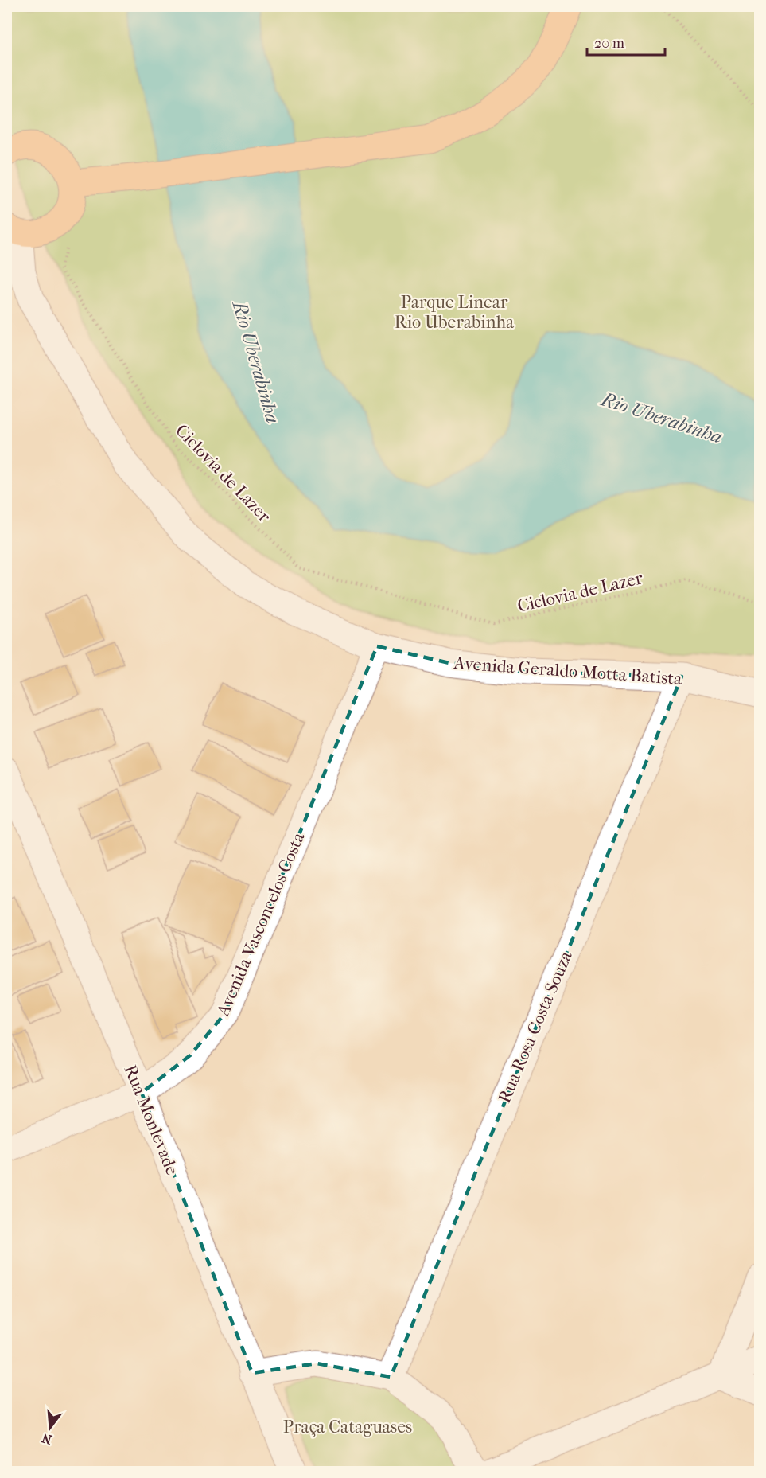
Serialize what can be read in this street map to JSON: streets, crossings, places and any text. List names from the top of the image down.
{
  "streets": {
    "street": [
      "Avenida Geraldo Motta Batista",
      "Avenida Vasconcelos Costa",
      "Rua Rosa Costa Souza",
      "Rua Monlevade"
    ],
    "path": ["Ciclovia de Lazer"]
  },
  "crossings": [
    ["Avenida Geraldo Motta Batista", "Avenida Vasconcelos Costa"],
    ["Avenida Geraldo Motta Batista", "Rua Rosa Costa Souza"],
    ["Avenida Vasconcelos Costa", "Rua Monlevade"]
  ],
  "water": ["Rio Uberabinha"],
  "parks": ["Parque Linear Rio Uberabinha", "Praça Cataguases"],
  "scale_bar": "20 m",
  "north": "bottom"
}
